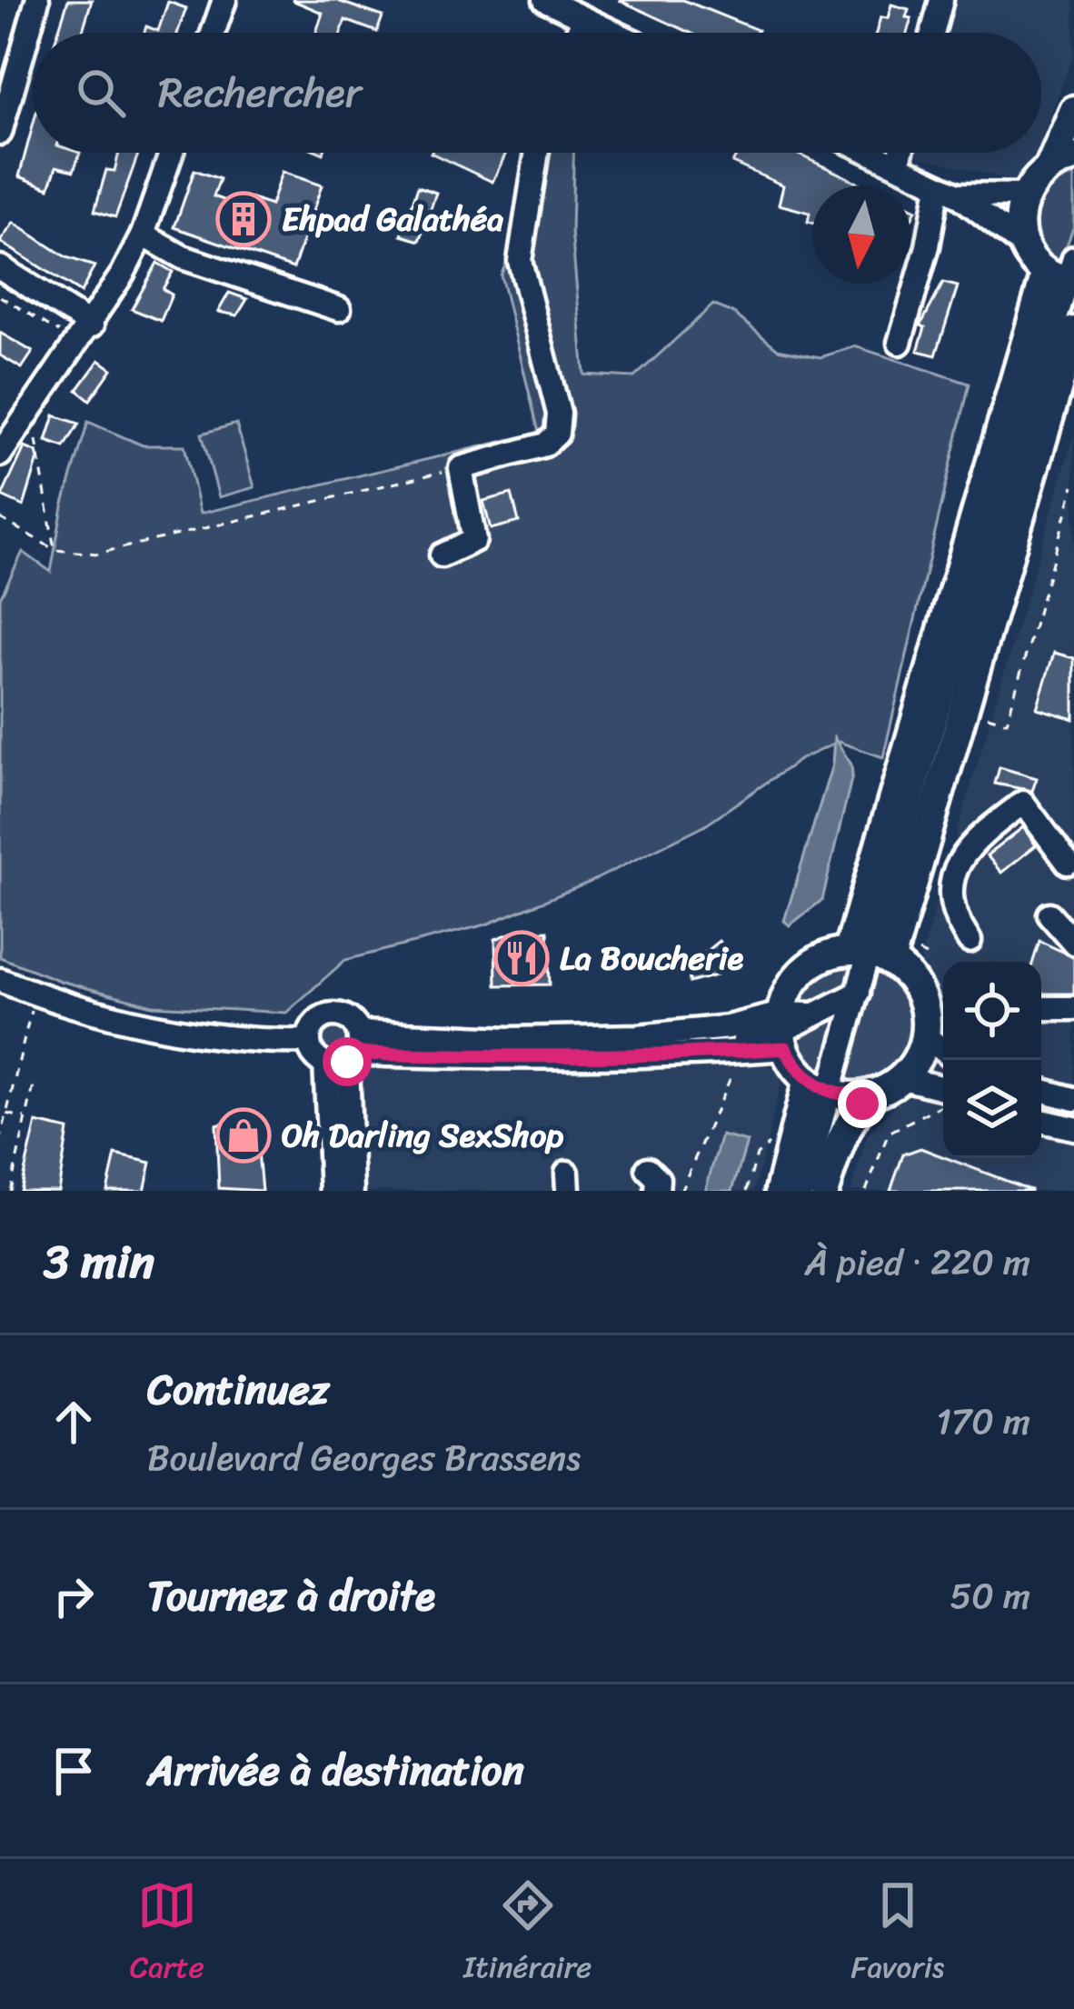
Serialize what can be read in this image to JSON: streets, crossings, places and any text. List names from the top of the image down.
{
  "places": {
    "building": ["Ehpad Galathéa"],
    "restaurant": ["La Boucherie"],
    "shop": ["Oh Darling SexShop"]
  },
  "north": "bottom",
  "page": {
    "search": "Rechercher",
    "heading": ["3 min", "À pied · 220 m"],
    "list": [
      ["Continuez", "Boulevard Georges Brassens", "170 m"],
      ["Tournez à droite", "50 m"],
      "Arrivée à destination"
    ],
    "nav": ["Carte", "Itinéraire", "Favoris"]
  }
}
